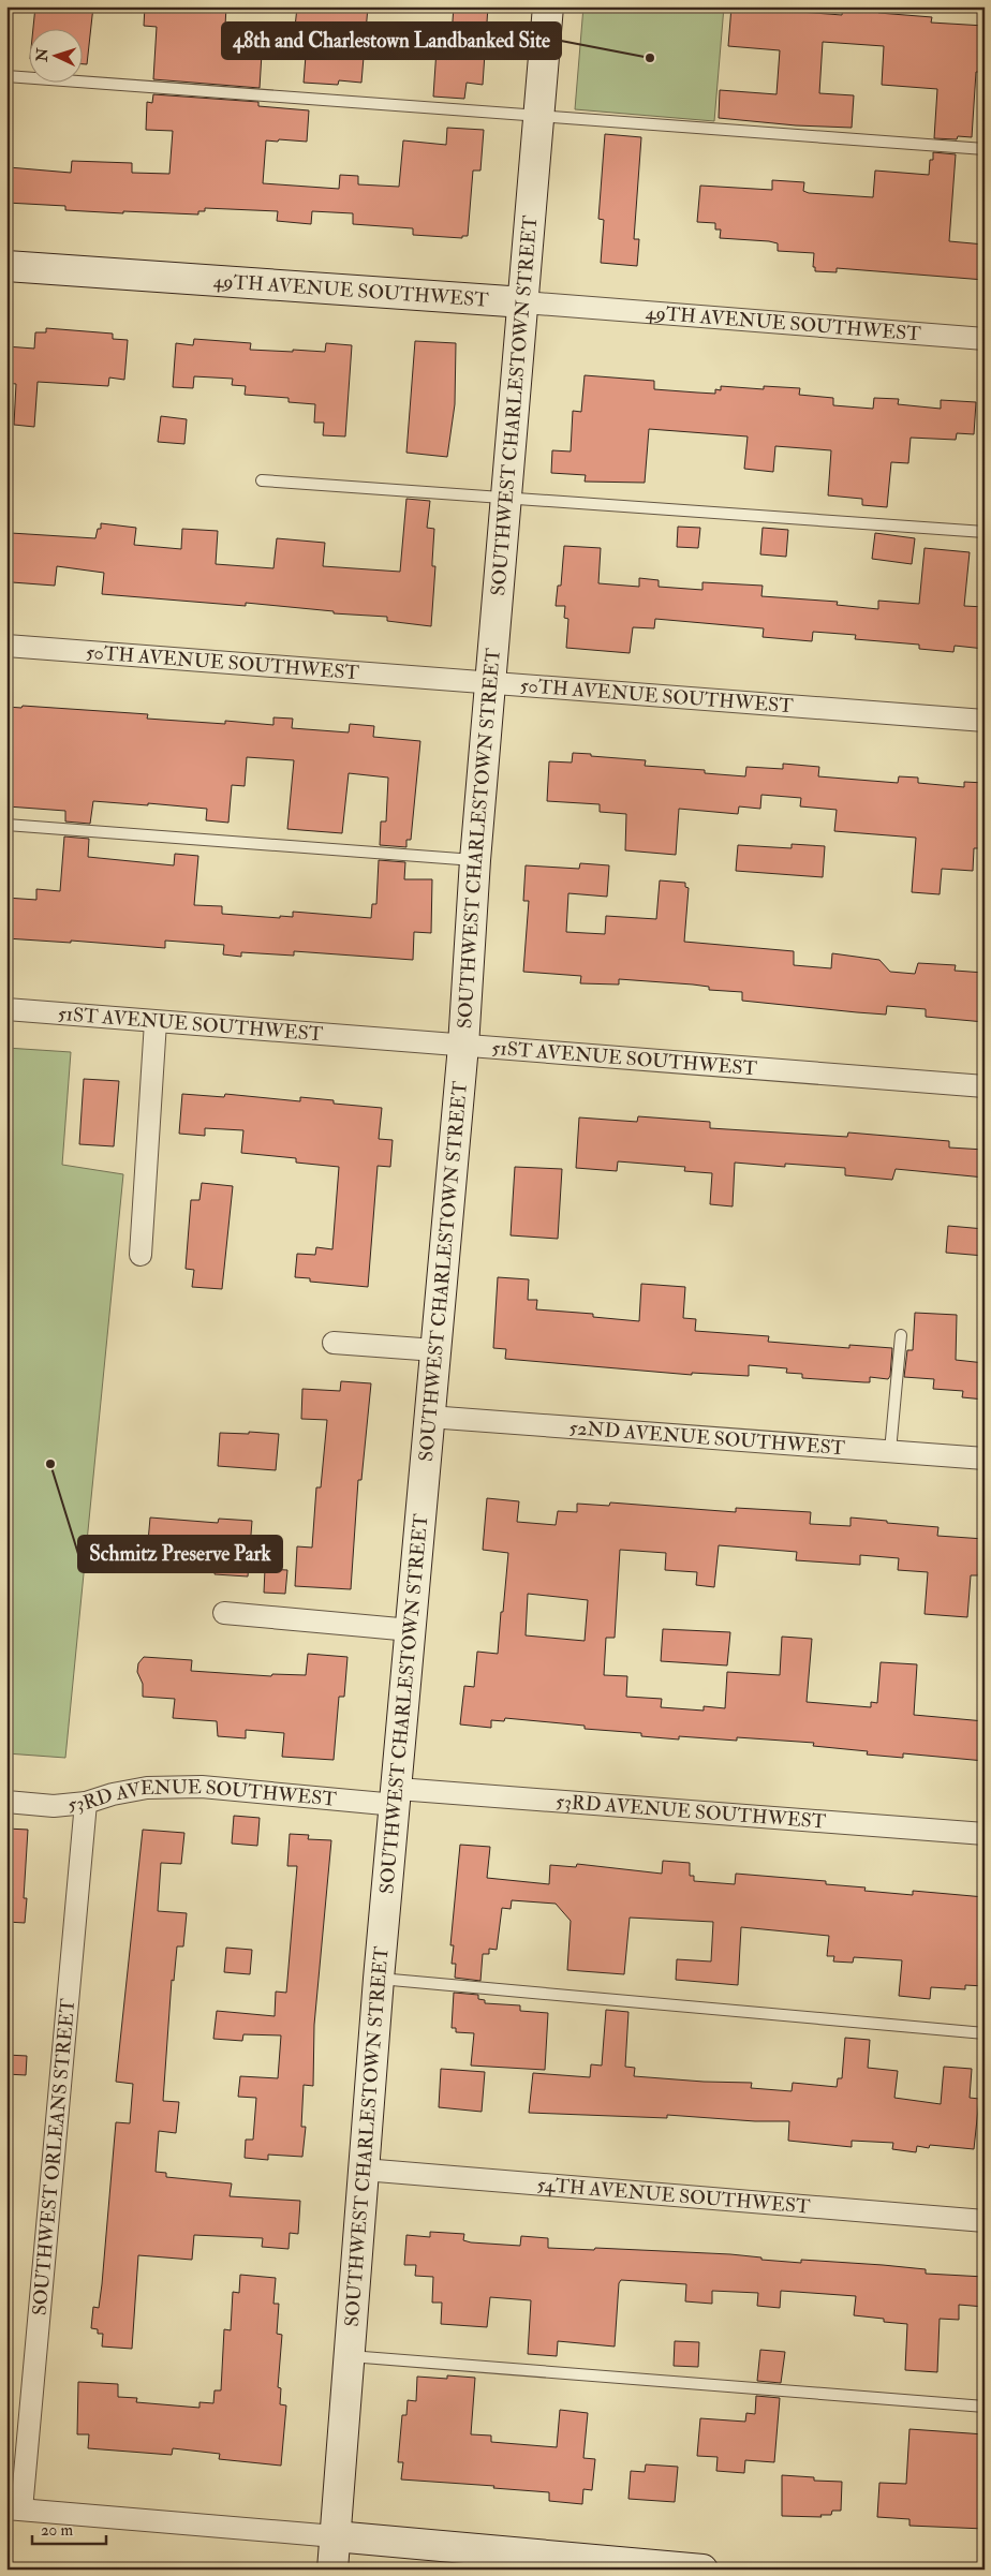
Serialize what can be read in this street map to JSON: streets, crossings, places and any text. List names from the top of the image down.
{
  "streets": {
    "street": [
      "49TH AVENUE SOUTHWEST",
      "SOUTHWEST CHARLESTOWN STREET",
      "50TH AVENUE SOUTHWEST",
      "51ST AVENUE SOUTHWEST",
      "52ND AVENUE SOUTHWEST",
      "53RD AVENUE SOUTHWEST",
      "SOUTHWEST ORLEANS STREET",
      "54TH AVENUE SOUTHWEST"
    ]
  },
  "crossings": [
    ["49TH AVENUE SOUTHWEST", "SOUTHWEST CHARLESTOWN STREET"],
    ["SOUTHWEST CHARLESTOWN STREET", "50TH AVENUE SOUTHWEST"],
    ["SOUTHWEST CHARLESTOWN STREET", "51ST AVENUE SOUTHWEST"],
    ["SOUTHWEST CHARLESTOWN STREET", "52ND AVENUE SOUTHWEST"],
    ["SOUTHWEST CHARLESTOWN STREET", "53RD AVENUE SOUTHWEST"],
    ["SOUTHWEST CHARLESTOWN STREET", "54TH AVENUE SOUTHWEST"],
    ["53RD AVENUE SOUTHWEST", "SOUTHWEST ORLEANS STREET"]
  ],
  "places": ["48th and Charlestown Landbanked Site", "Schmitz Preserve Park"],
  "scale_bar": "20 m",
  "north": "left"
}
